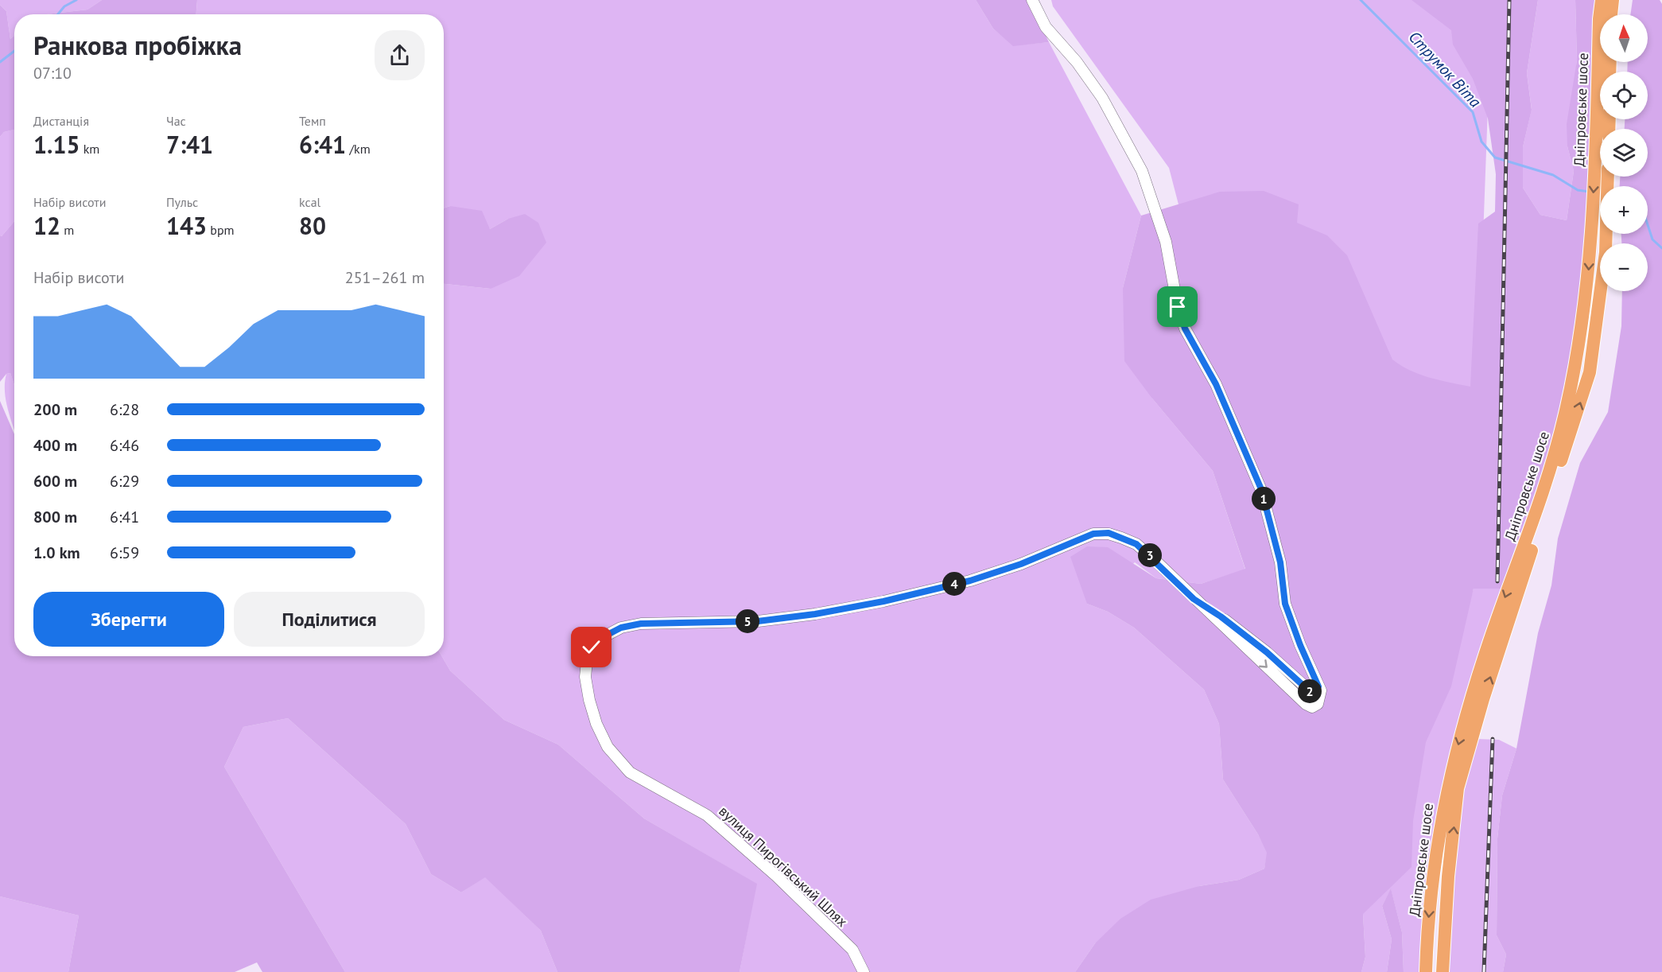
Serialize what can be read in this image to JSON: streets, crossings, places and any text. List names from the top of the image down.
{
  "streets": {
    "main road": ["Дніпровське шосе"],
    "street": ["вулиця Пирогівський Шлях"]
  },
  "water": ["Струмок Віта"],
  "north": "top",
  "page": {
    "map_buttons": ["+", "−"],
    "heading": ["Ранкова пробіжка", "07:10"],
    "stats": [
      ["Дистанція", "1.15 km"],
      ["Час", "7:41"],
      ["Темп", "6:41 /km"],
      ["Набір висоти", "12 m"],
      ["Пульс", "143 bpm"],
      ["kcal", "80"]
    ],
    "chart": ["Набір висоти", "251–261 m"],
    "list": [
      {
        "name": "200 m",
        "note": "6:28"
      },
      {
        "name": "400 m",
        "note": "6:46"
      },
      {
        "name": "600 m",
        "note": "6:29"
      },
      {
        "name": "800 m",
        "note": "6:41"
      },
      {
        "name": "1.0 km",
        "note": "6:59"
      }
    ],
    "pins": [
      "1",
      "3",
      "4",
      "5",
      "2"
    ],
    "buttons": ["Зберегти", "Поділитися"]
  }
}
